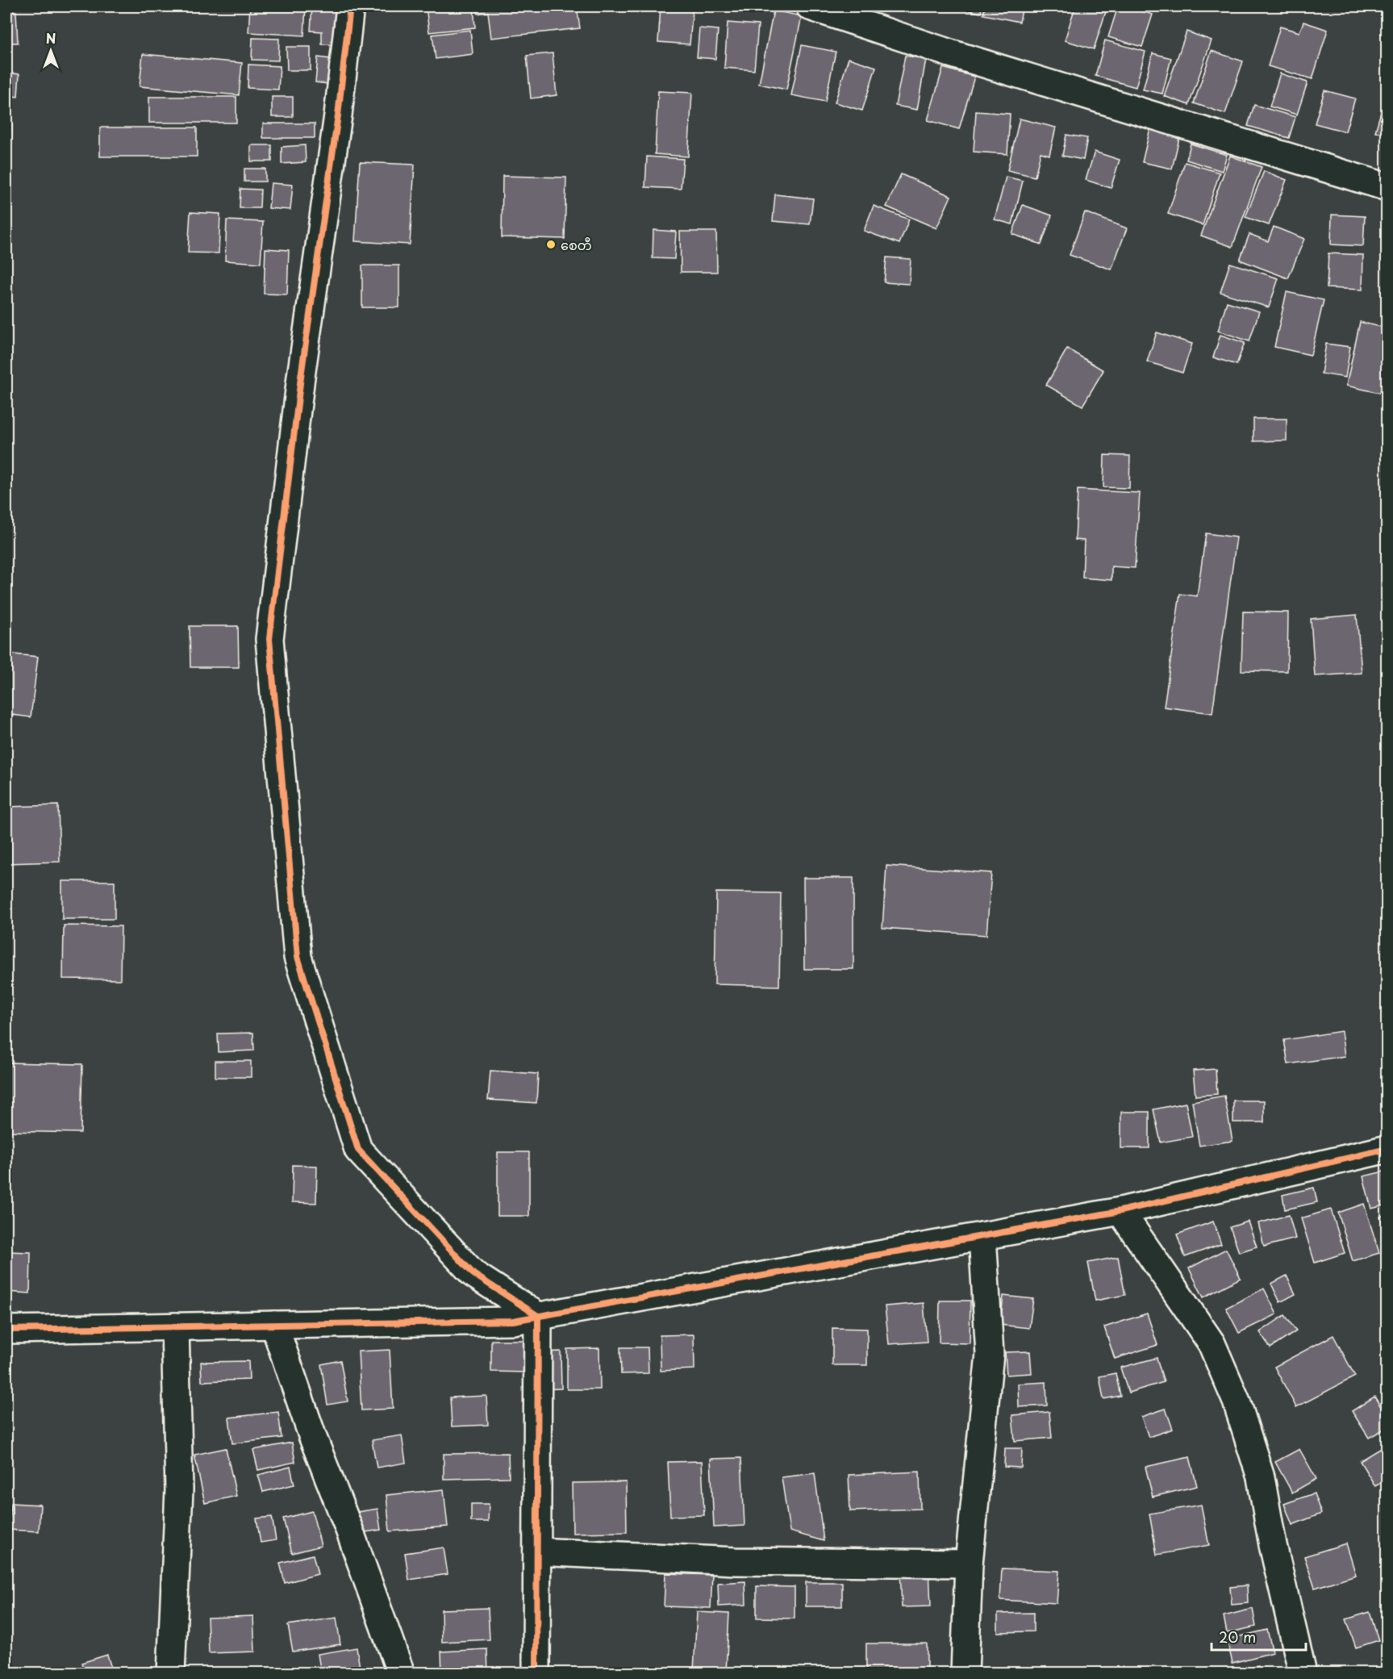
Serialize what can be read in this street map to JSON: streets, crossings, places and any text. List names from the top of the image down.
{
  "places": ["စေတီ"],
  "scale_bar": "20 m",
  "north": "top"
}
